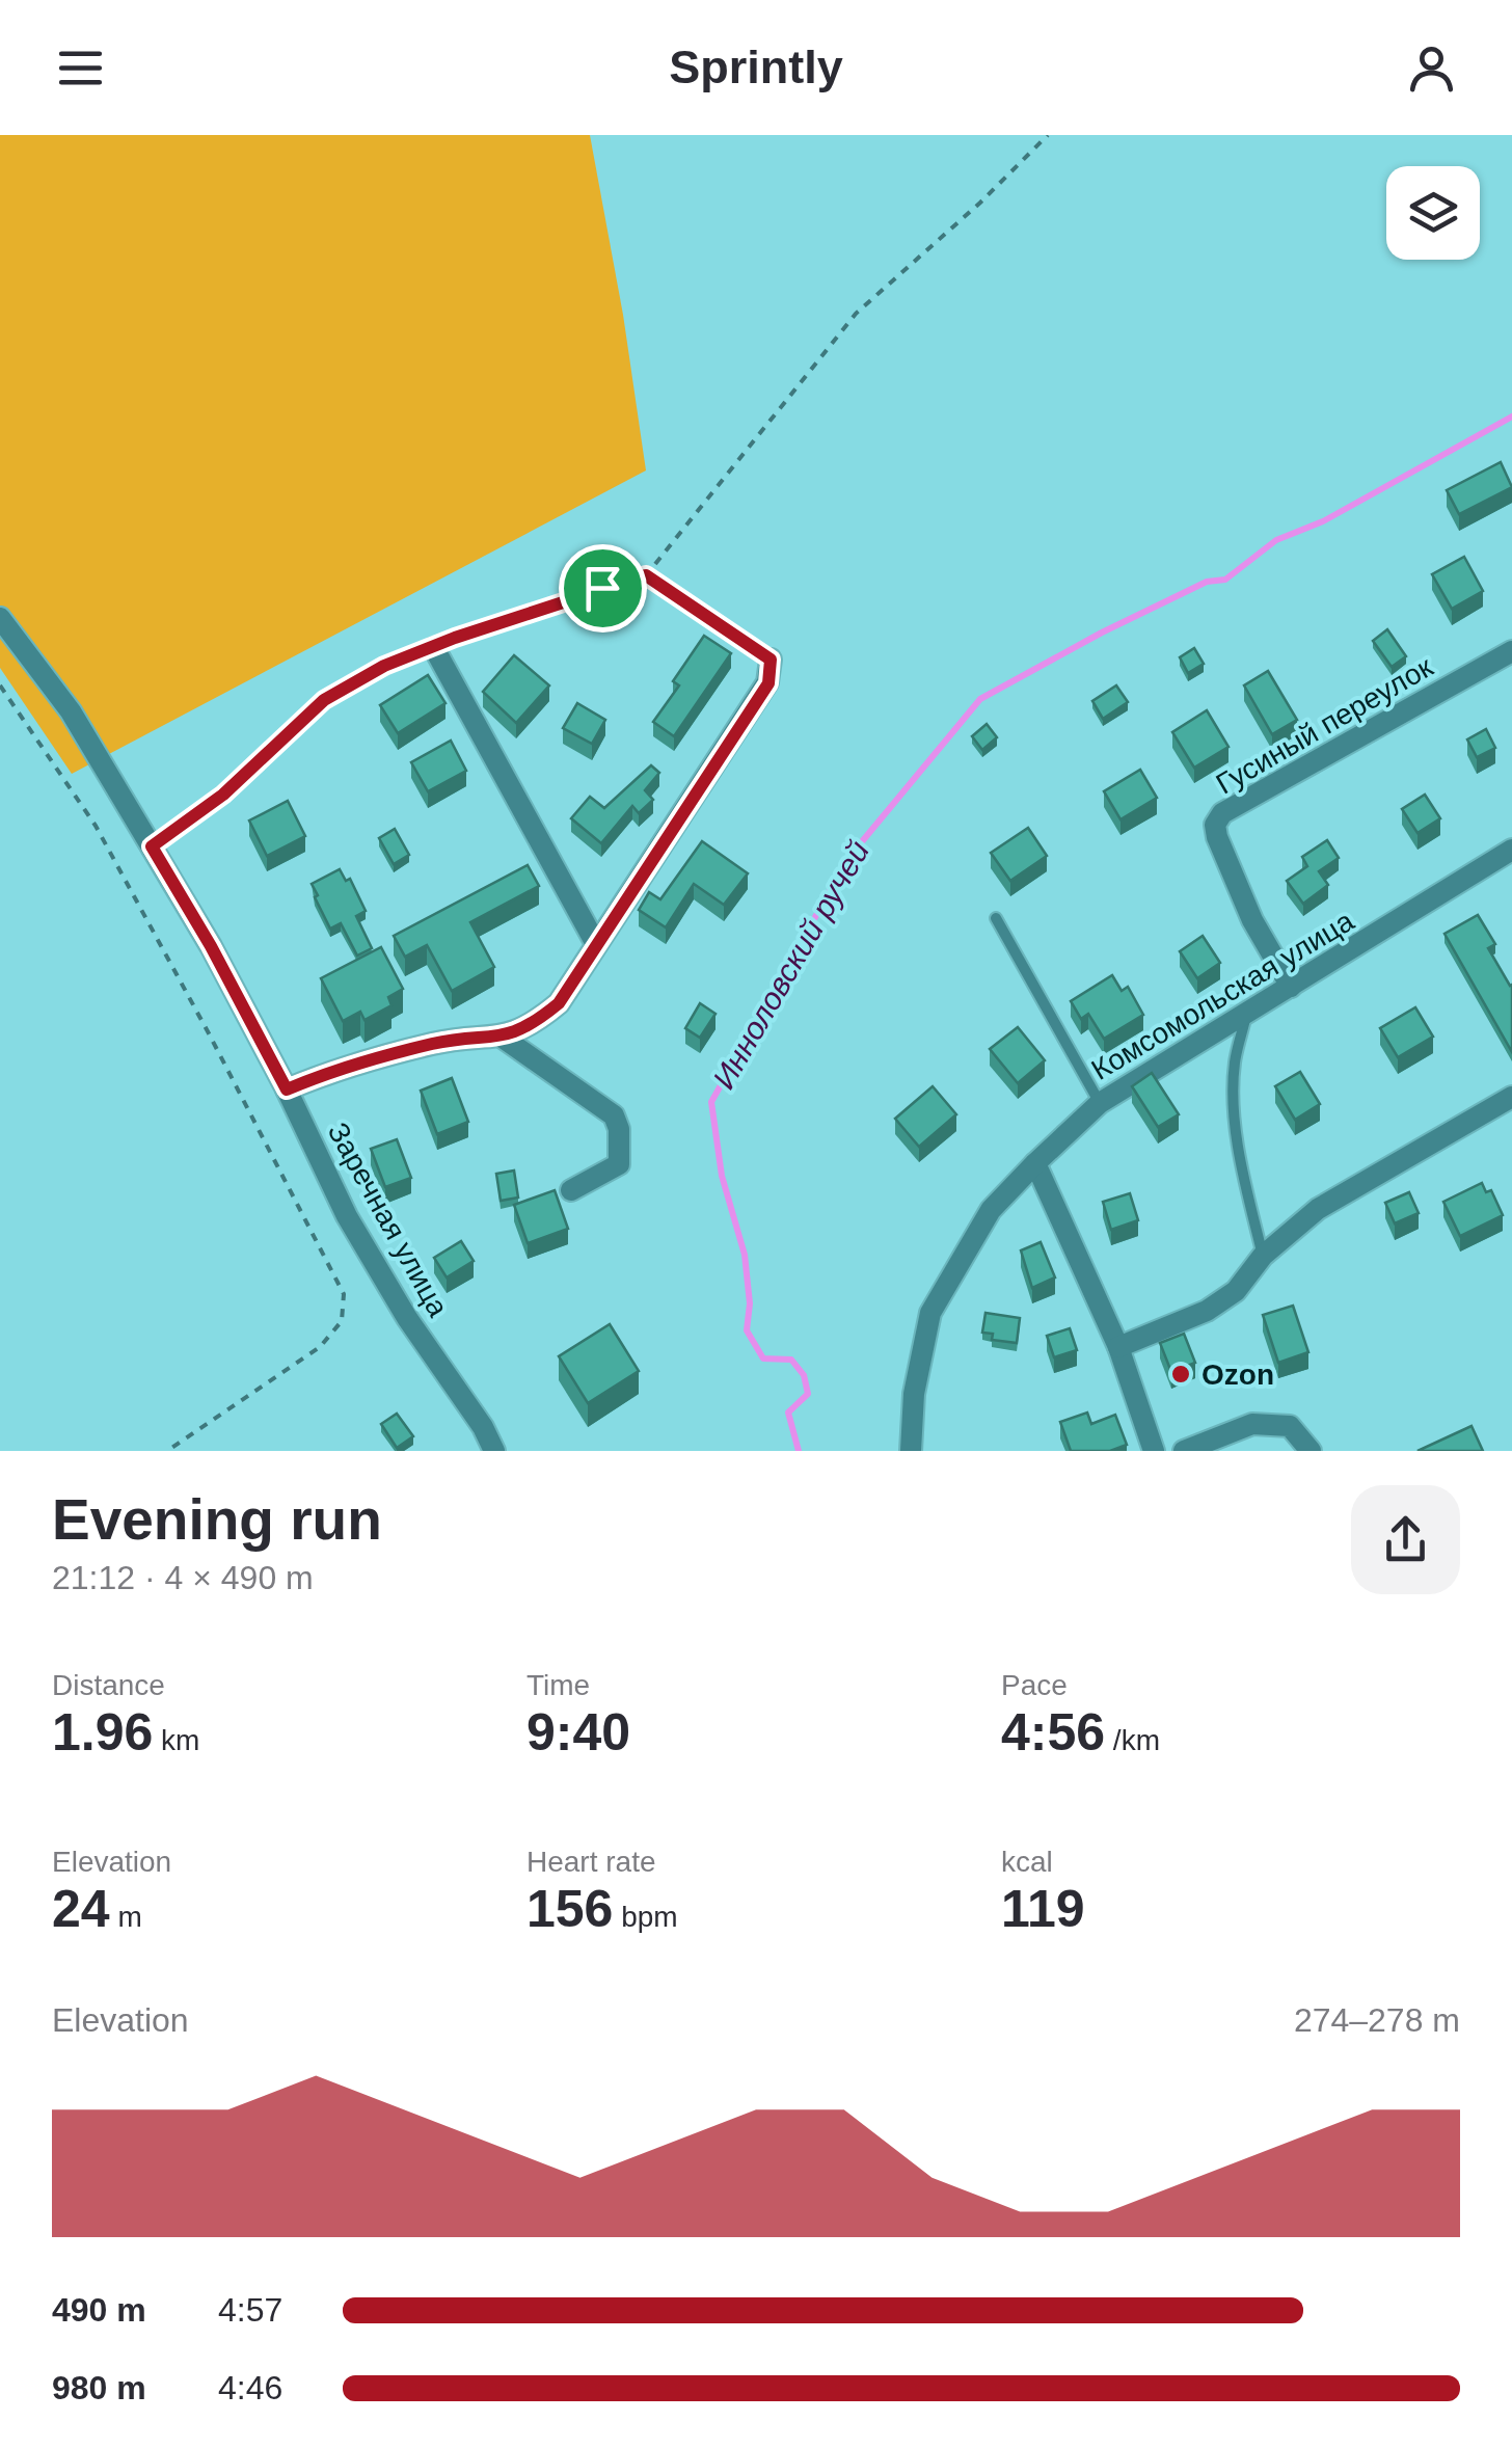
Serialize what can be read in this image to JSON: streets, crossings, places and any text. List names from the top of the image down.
{
  "streets": {
    "street": ["Гусиный переулок", "Комсомольская улица", "Заречная улица"]
  },
  "crossings": [
    ["Гусиный переулок", "Комсомольская улица"]
  ],
  "water": ["Инноловский ручей"],
  "places": ["Ozon"],
  "page": {
    "header": "Sprintly",
    "heading": ["Evening run", "21:12 · 4 × 490 m"],
    "stats": [
      ["Distance", "1.96 km"],
      ["Time", "9:40"],
      ["Pace", "4:56 /km"],
      ["Elevation", "24 m"],
      ["Heart rate", "156 bpm"],
      ["kcal", "119"]
    ],
    "chart": ["Elevation", "274–278 m"],
    "list": [
      {
        "name": "490 m",
        "note": "4:57"
      },
      {
        "name": "980 m",
        "note": "4:46"
      }
    ]
  }
}
